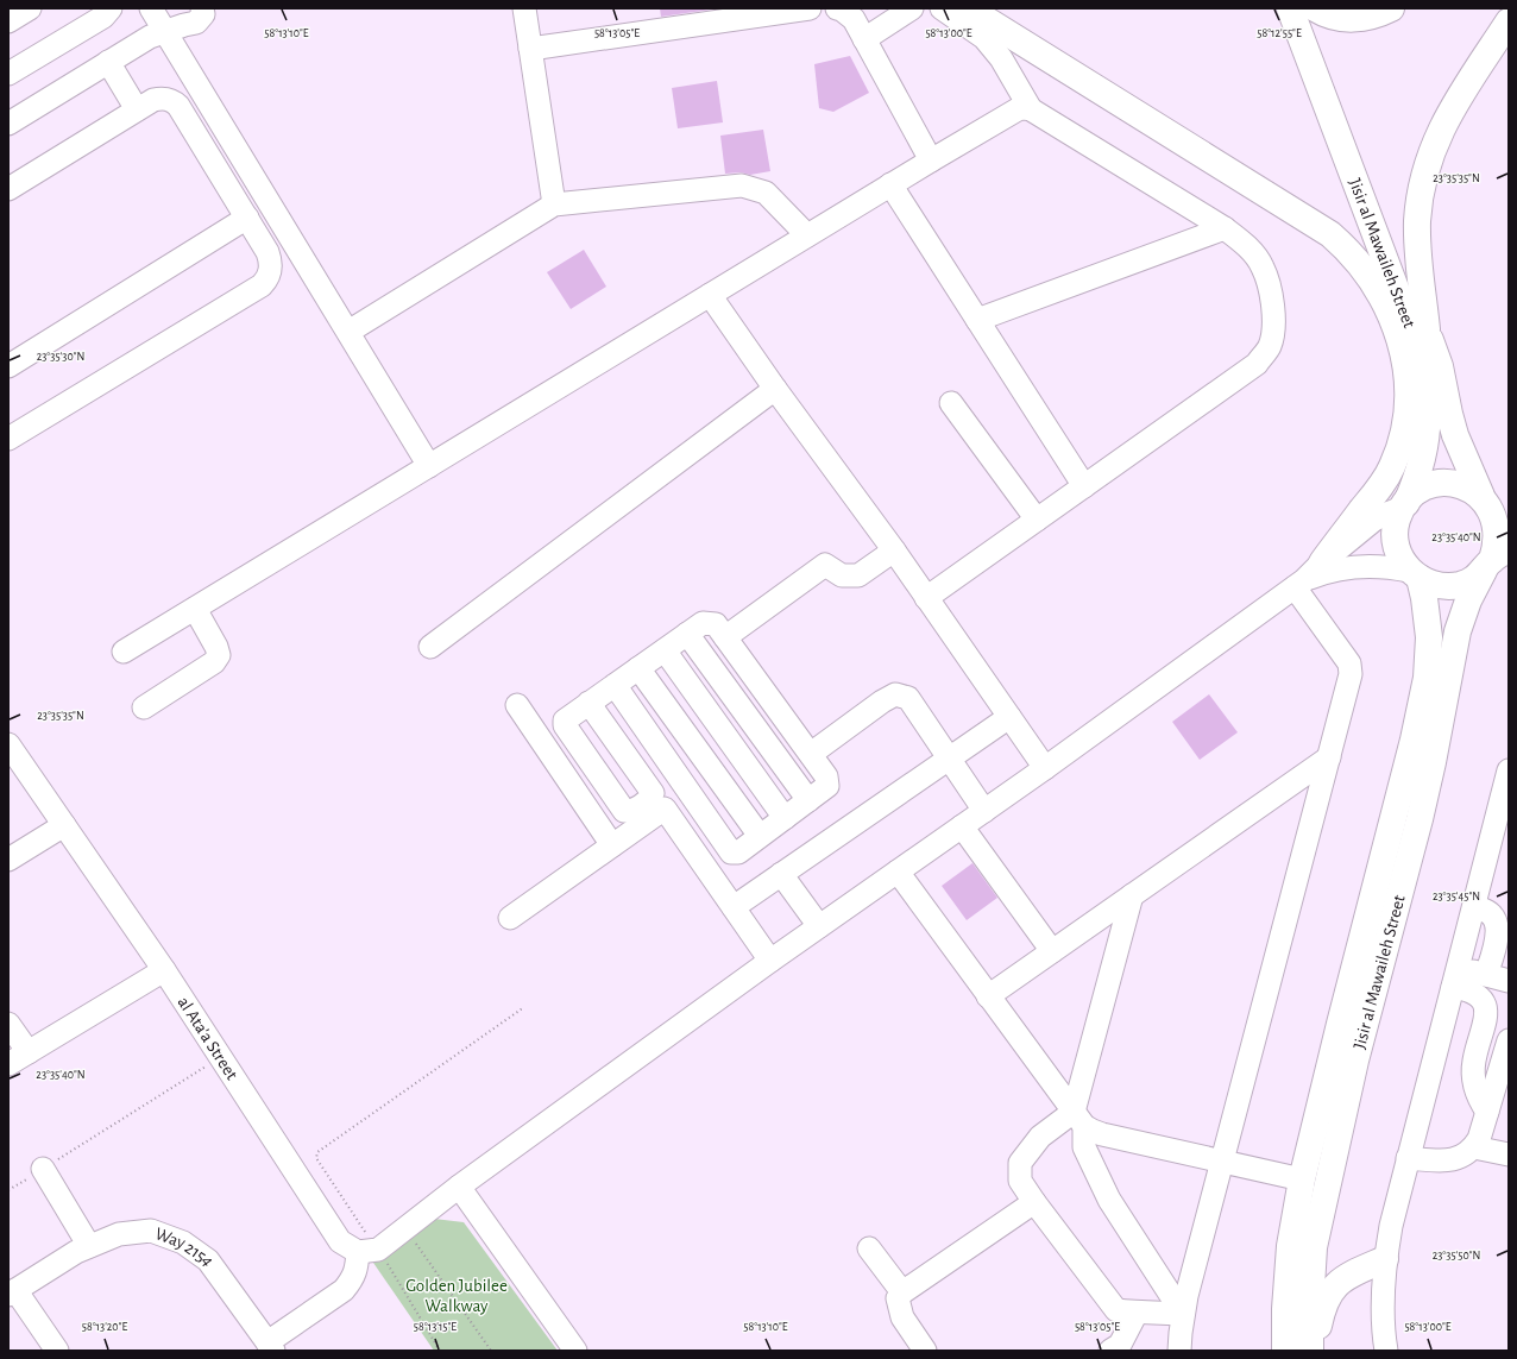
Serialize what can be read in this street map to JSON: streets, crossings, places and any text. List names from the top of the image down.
{
  "streets": {
    "main road": ["Jisir al Mawaileh Street"],
    "street": ["al Ata'a Street", "Way 2154"]
  },
  "parks": ["Golden Jubilee Walkway"],
  "coordinates": [
    "58°13'10\"E",
    "58°13'05\"E",
    "58°13'00\"E",
    "58°12'55\"E",
    "23°35'35\"N",
    "23°35'30\"N",
    "23°35'40\"N",
    "23°35'45\"N",
    "23°35'50\"N",
    "58°13'20\"E",
    "58°13'15\"E"
  ]
}
